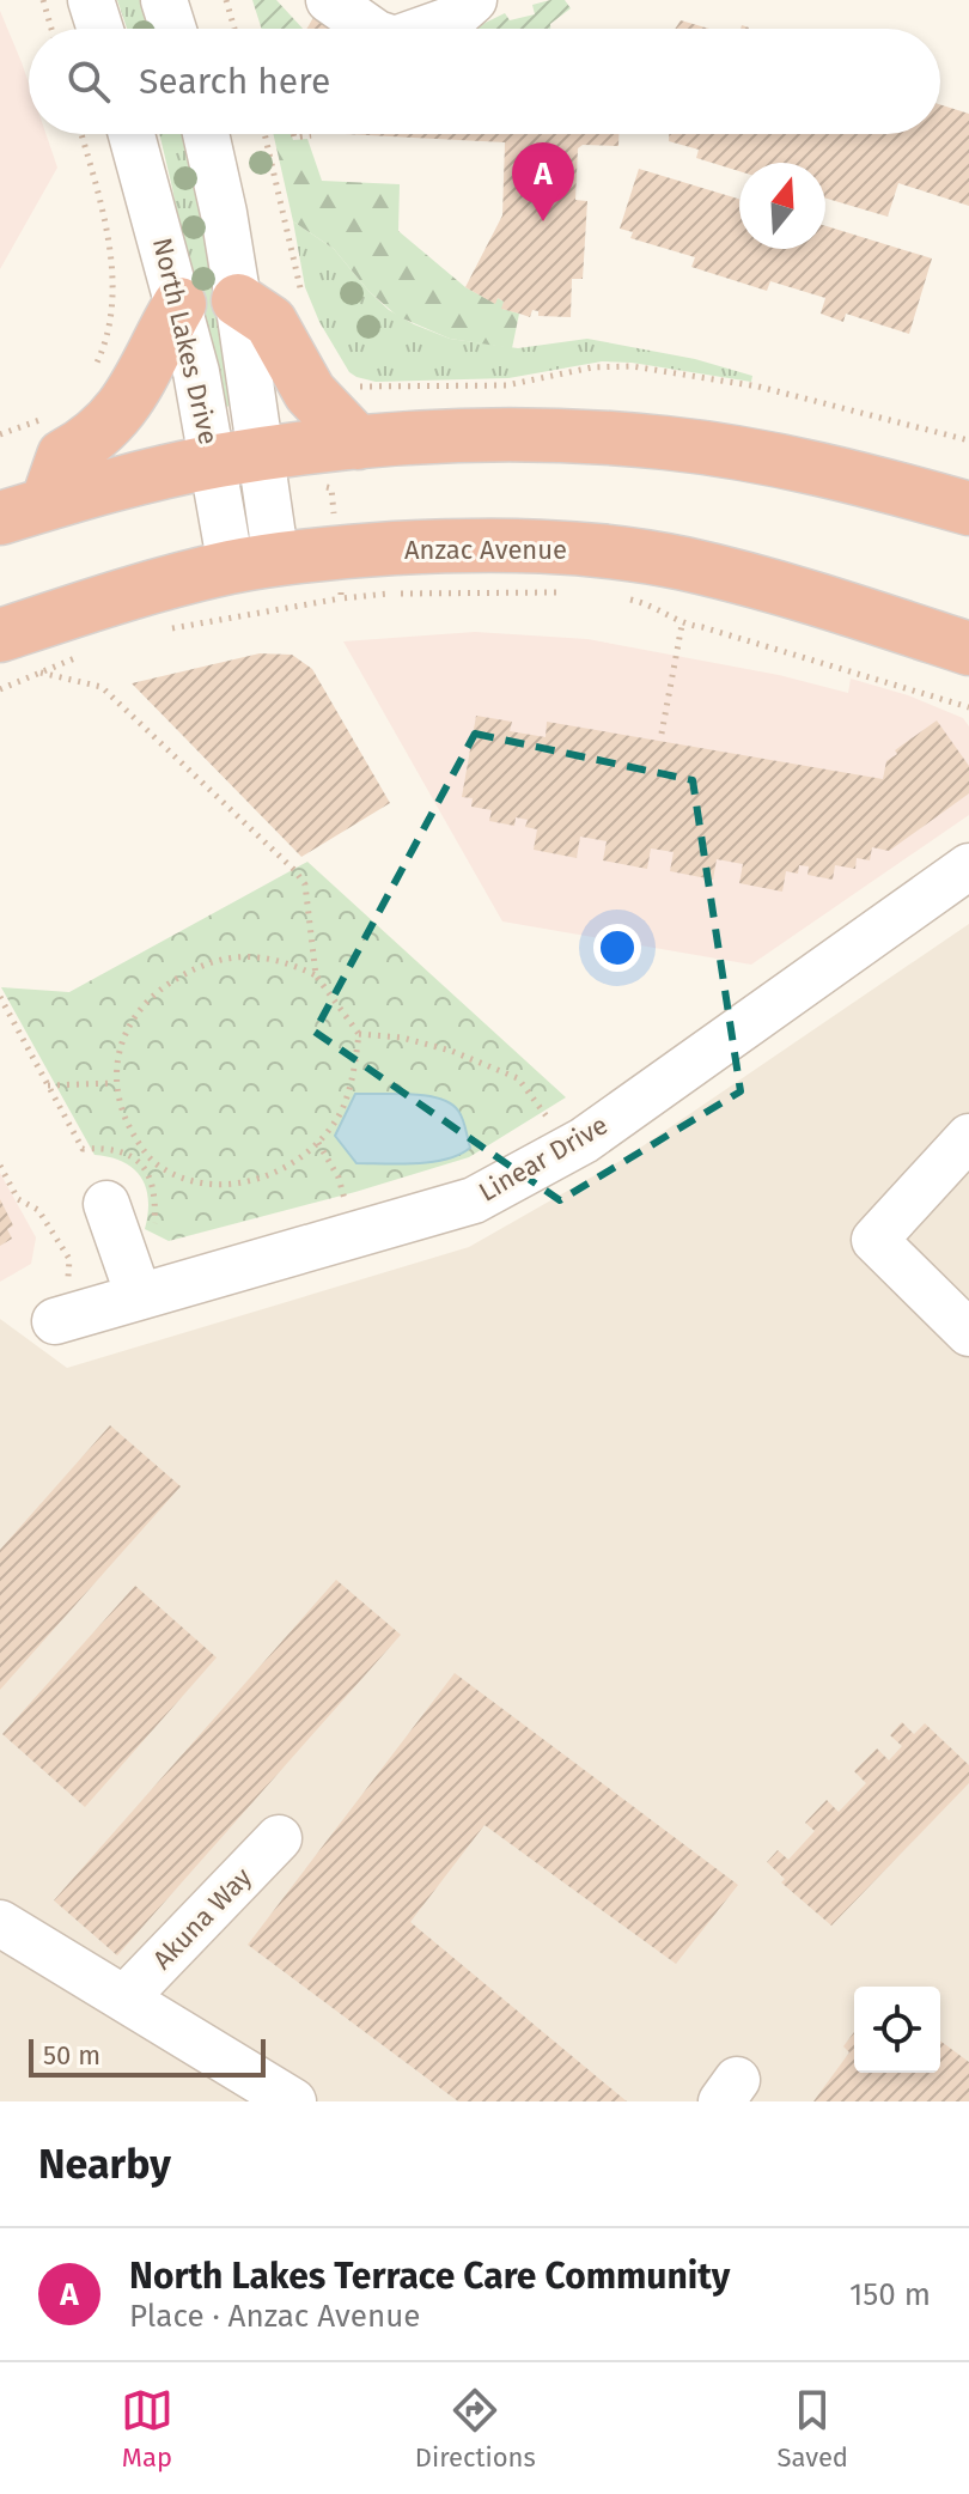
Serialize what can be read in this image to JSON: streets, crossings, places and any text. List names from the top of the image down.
{
  "streets": {
    "highway": ["Anzac Avenue"],
    "street": ["North Lakes Drive", "Linear Drive", "Akuna Way"]
  },
  "crossings": [
    ["North Lakes Drive", "Anzac Avenue"]
  ],
  "scale_bar": "50 m",
  "north": "top",
  "page": {
    "search": "Search here",
    "pins": "A",
    "scale": "50 m",
    "heading": "Nearby",
    "list": [
      {
        "mark": "A",
        "name": "North Lakes Terrace Care Community",
        "note": "Place · Anzac Avenue",
        "value": "150 m"
      }
    ],
    "nav": ["Map", "Directions", "Saved"]
  }
}
